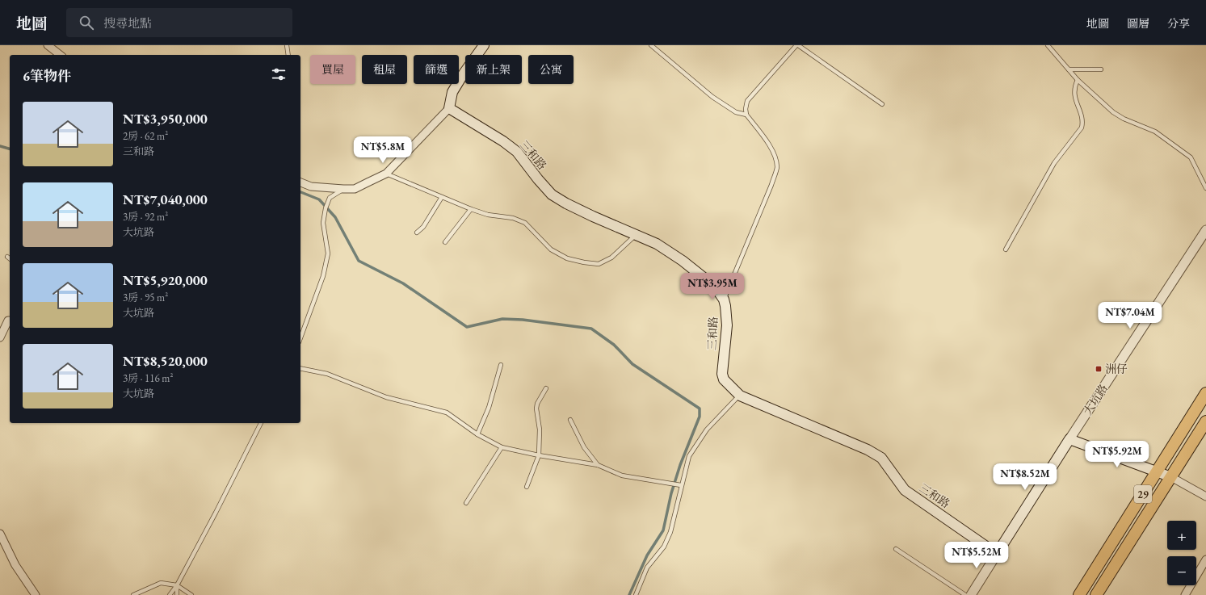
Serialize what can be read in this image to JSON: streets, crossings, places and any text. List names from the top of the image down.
{
  "streets": {
    "main road": ["三和路", "大坑路", "29"]
  },
  "crossings": [
    ["三和路", "大坑路"]
  ],
  "places": {
    "transit": ["洲仔"]
  },
  "page": {
    "header": "地圖",
    "search": "搜尋地點",
    "nav": ["地圖", "圖層", "分享"],
    "chip": [
      "買屋",
      "租屋",
      "篩選",
      "新上架",
      "公寓"
    ],
    "heading": "6筆物件",
    "list": [
      {
        "name": "NT$3,950,000",
        "note": "2房 · 62 m² · 三和路"
      },
      {
        "name": "NT$7,040,000",
        "note": "3房 · 92 m² · 大坑路"
      },
      {
        "name": "NT$5,920,000",
        "note": "3房 · 95 m² · 大坑路"
      },
      {
        "name": "NT$8,520,000",
        "note": "3房 · 116 m² · 大坑路"
      }
    ],
    "price": [
      "NT$5.8M",
      "NT$3.95M",
      "NT$7.04M",
      "NT$5.92M",
      "NT$8.52M",
      "NT$5.52M"
    ],
    "map_buttons": ["+", "−"]
  }
}
